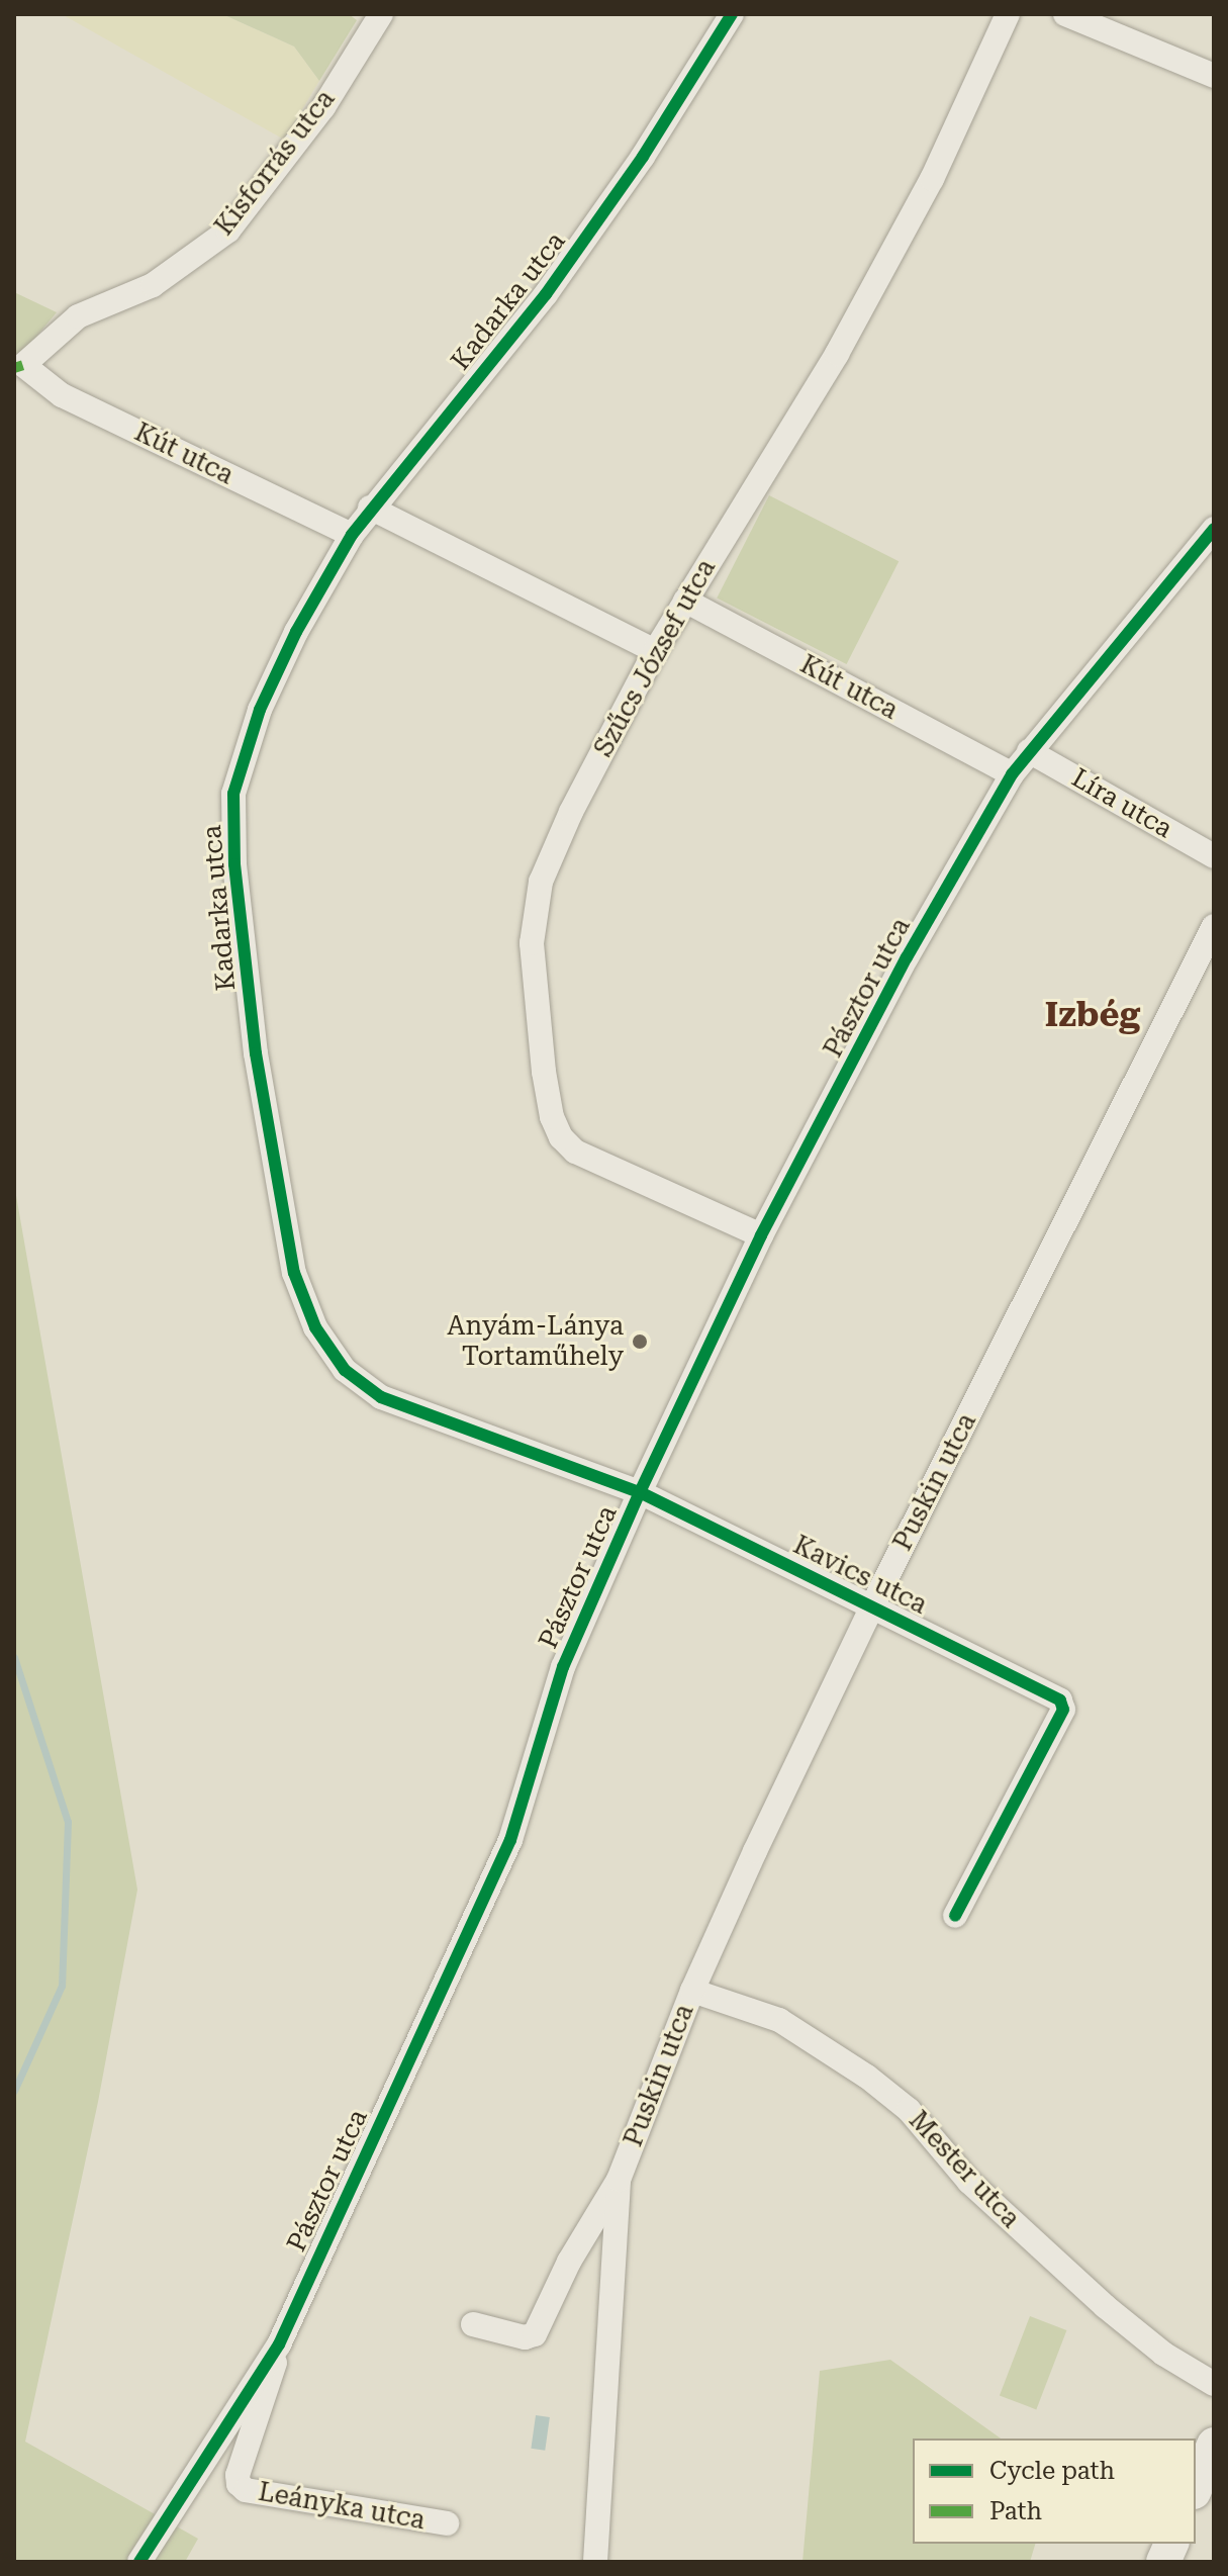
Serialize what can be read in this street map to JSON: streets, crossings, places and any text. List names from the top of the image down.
{
  "streets": {
    "street": [
      "Kisforrás utca",
      "Kadarka utca",
      "Kút utca",
      "Szűcs József utca",
      "Líra utca",
      "Pásztor utca",
      "Puskin utca",
      "Kavics utca",
      "Mester utca",
      "Leányka utca"
    ]
  },
  "crossings": [
    ["Kisforrás utca", "Kút utca"],
    ["Kadarka utca", "Kút utca"],
    ["Kadarka utca", "Pásztor utca"],
    ["Kadarka utca", "Kavics utca"],
    ["Kút utca", "Szűcs József utca"],
    ["Kút utca", "Pásztor utca"],
    ["Szűcs József utca", "Pásztor utca"],
    ["Líra utca", "Pásztor utca"],
    ["Pásztor utca", "Kavics utca"],
    ["Pásztor utca", "Leányka utca"],
    ["Puskin utca", "Kavics utca"],
    ["Puskin utca", "Mester utca"]
  ],
  "districts": ["Izbég"],
  "places": ["Anyám-Lánya Tortaműhely"],
  "legend": ["Cycle path", "Path"]
}
